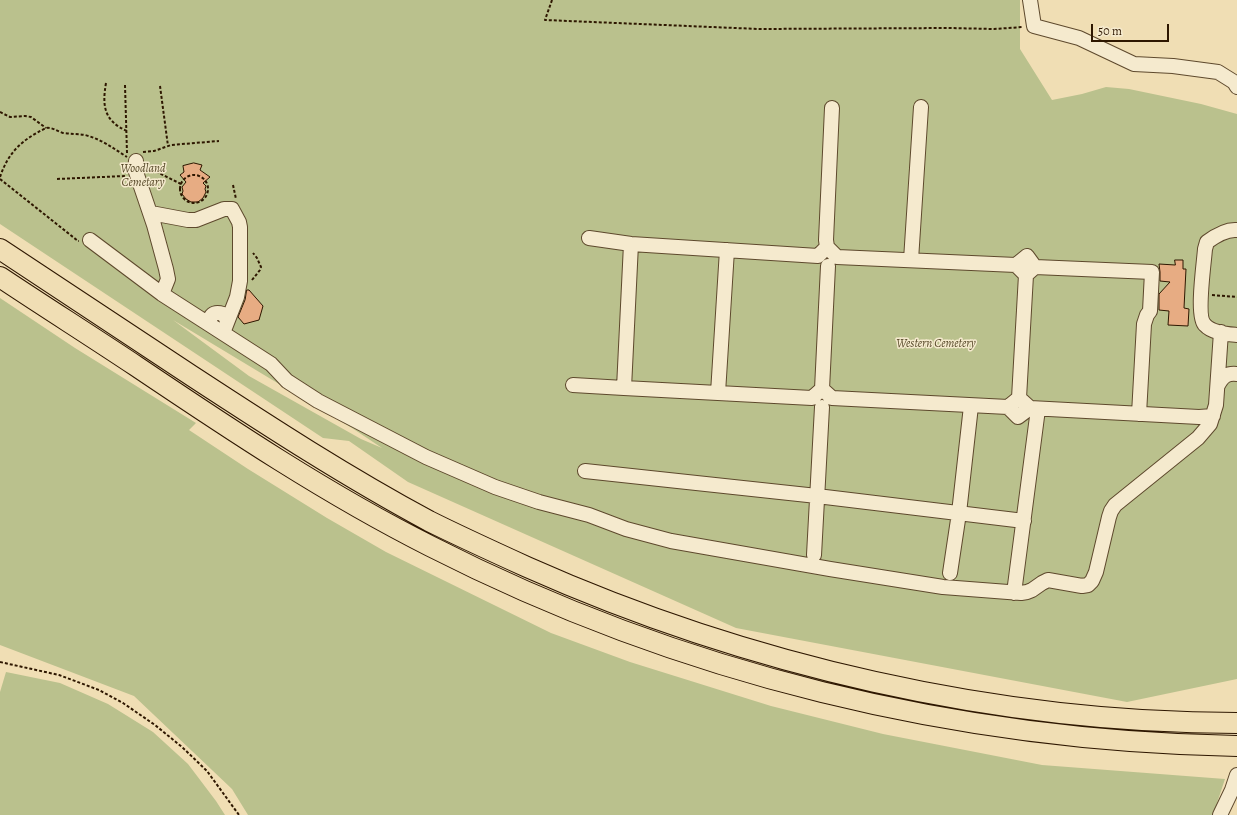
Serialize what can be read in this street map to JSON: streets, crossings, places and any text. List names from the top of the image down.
{
  "parks": ["Woodland Cemetary", "Western Cemetery"],
  "scale_bar": "50 m"
}
